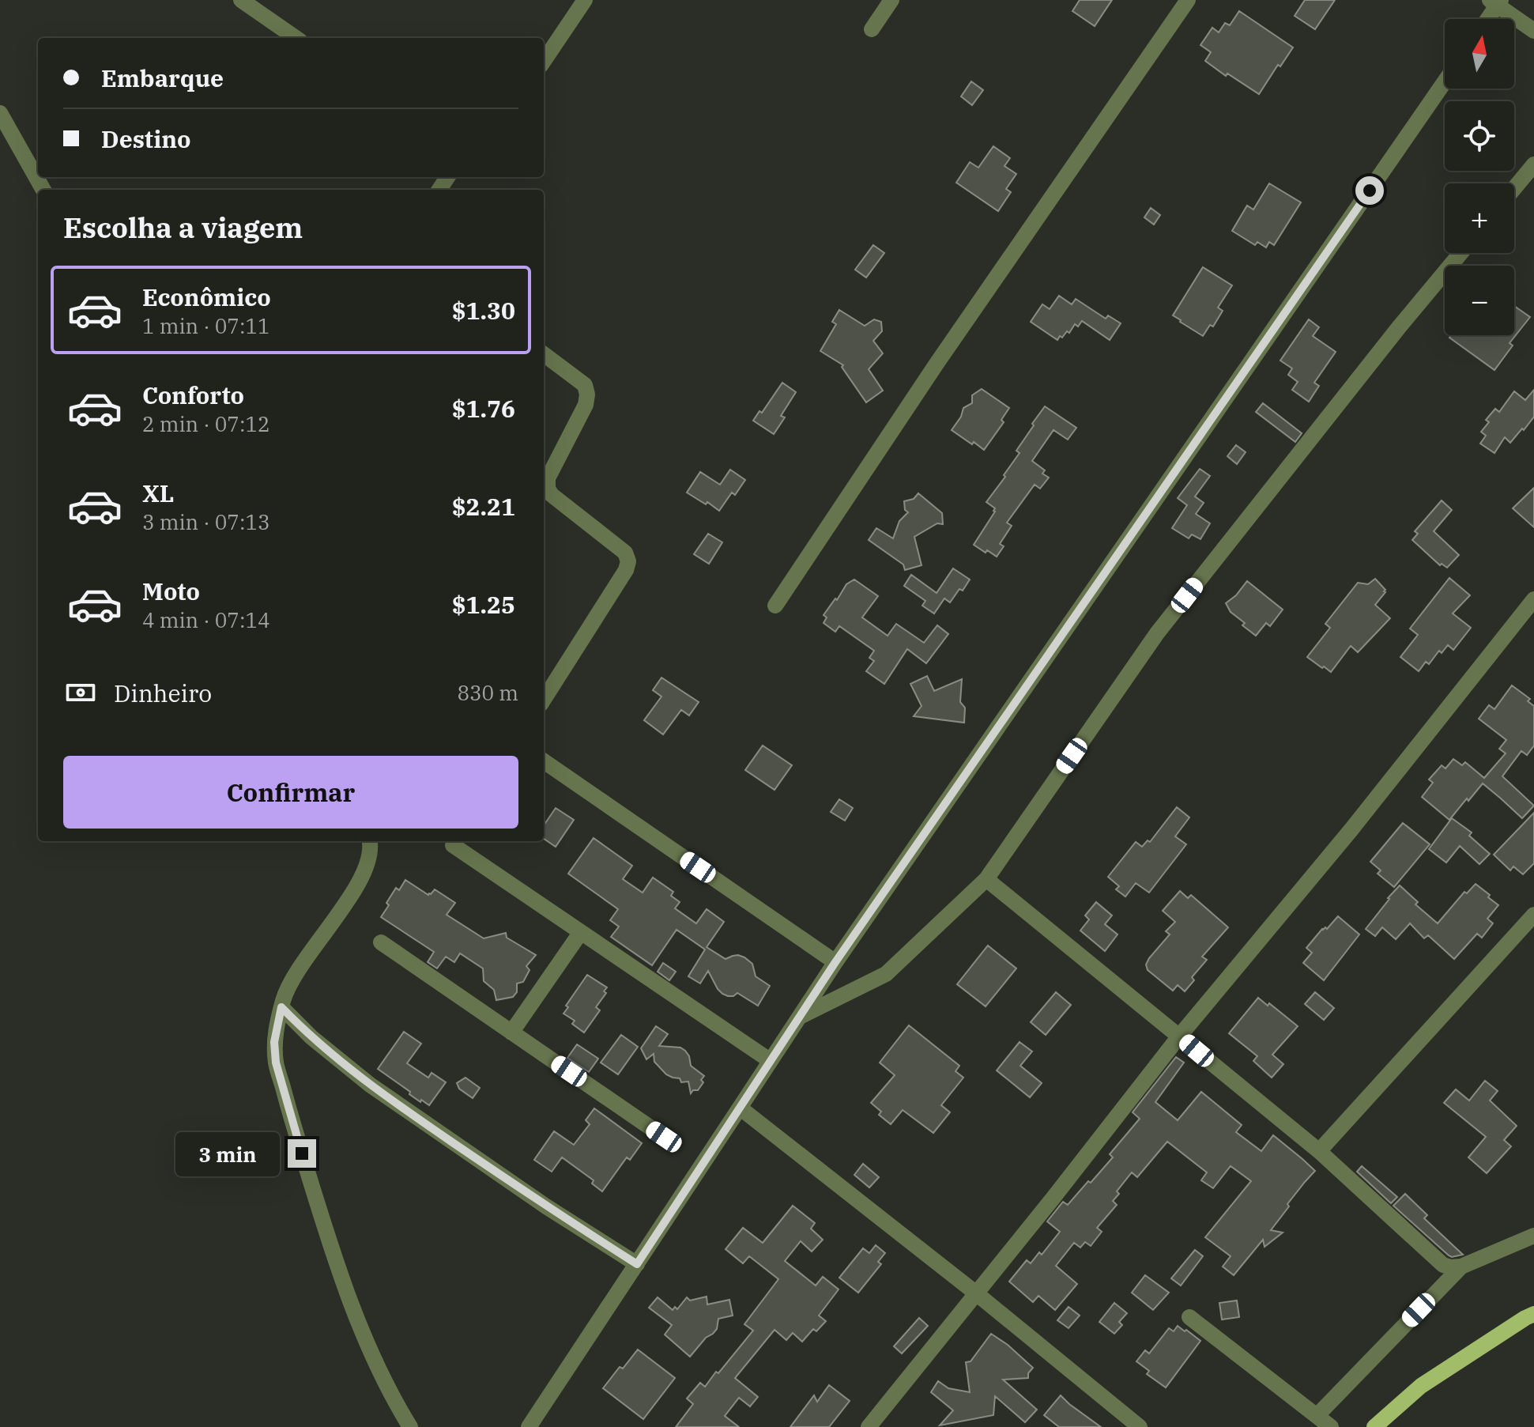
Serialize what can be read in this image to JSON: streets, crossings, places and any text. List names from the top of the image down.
{
  "north": "top",
  "page": {
    "map_buttons": ["+", "−"],
    "banner": ["Embarque", "Destino"],
    "heading": "Escolha a viagem",
    "list": [
      {
        "name": "Econômico",
        "note": "1 min · 07:11",
        "value": "$1.30"
      },
      {
        "name": "Conforto",
        "note": "2 min · 07:12",
        "value": "$1.76"
      },
      {
        "name": "XL",
        "note": "3 min · 07:13",
        "value": "$2.21"
      },
      {
        "name": "Moto",
        "note": "4 min · 07:14",
        "value": "$1.25"
      }
    ],
    "pay": ["Dinheiro", "830 m"],
    "buttons": "Confirmar",
    "bubble": "3 min"
  }
}
